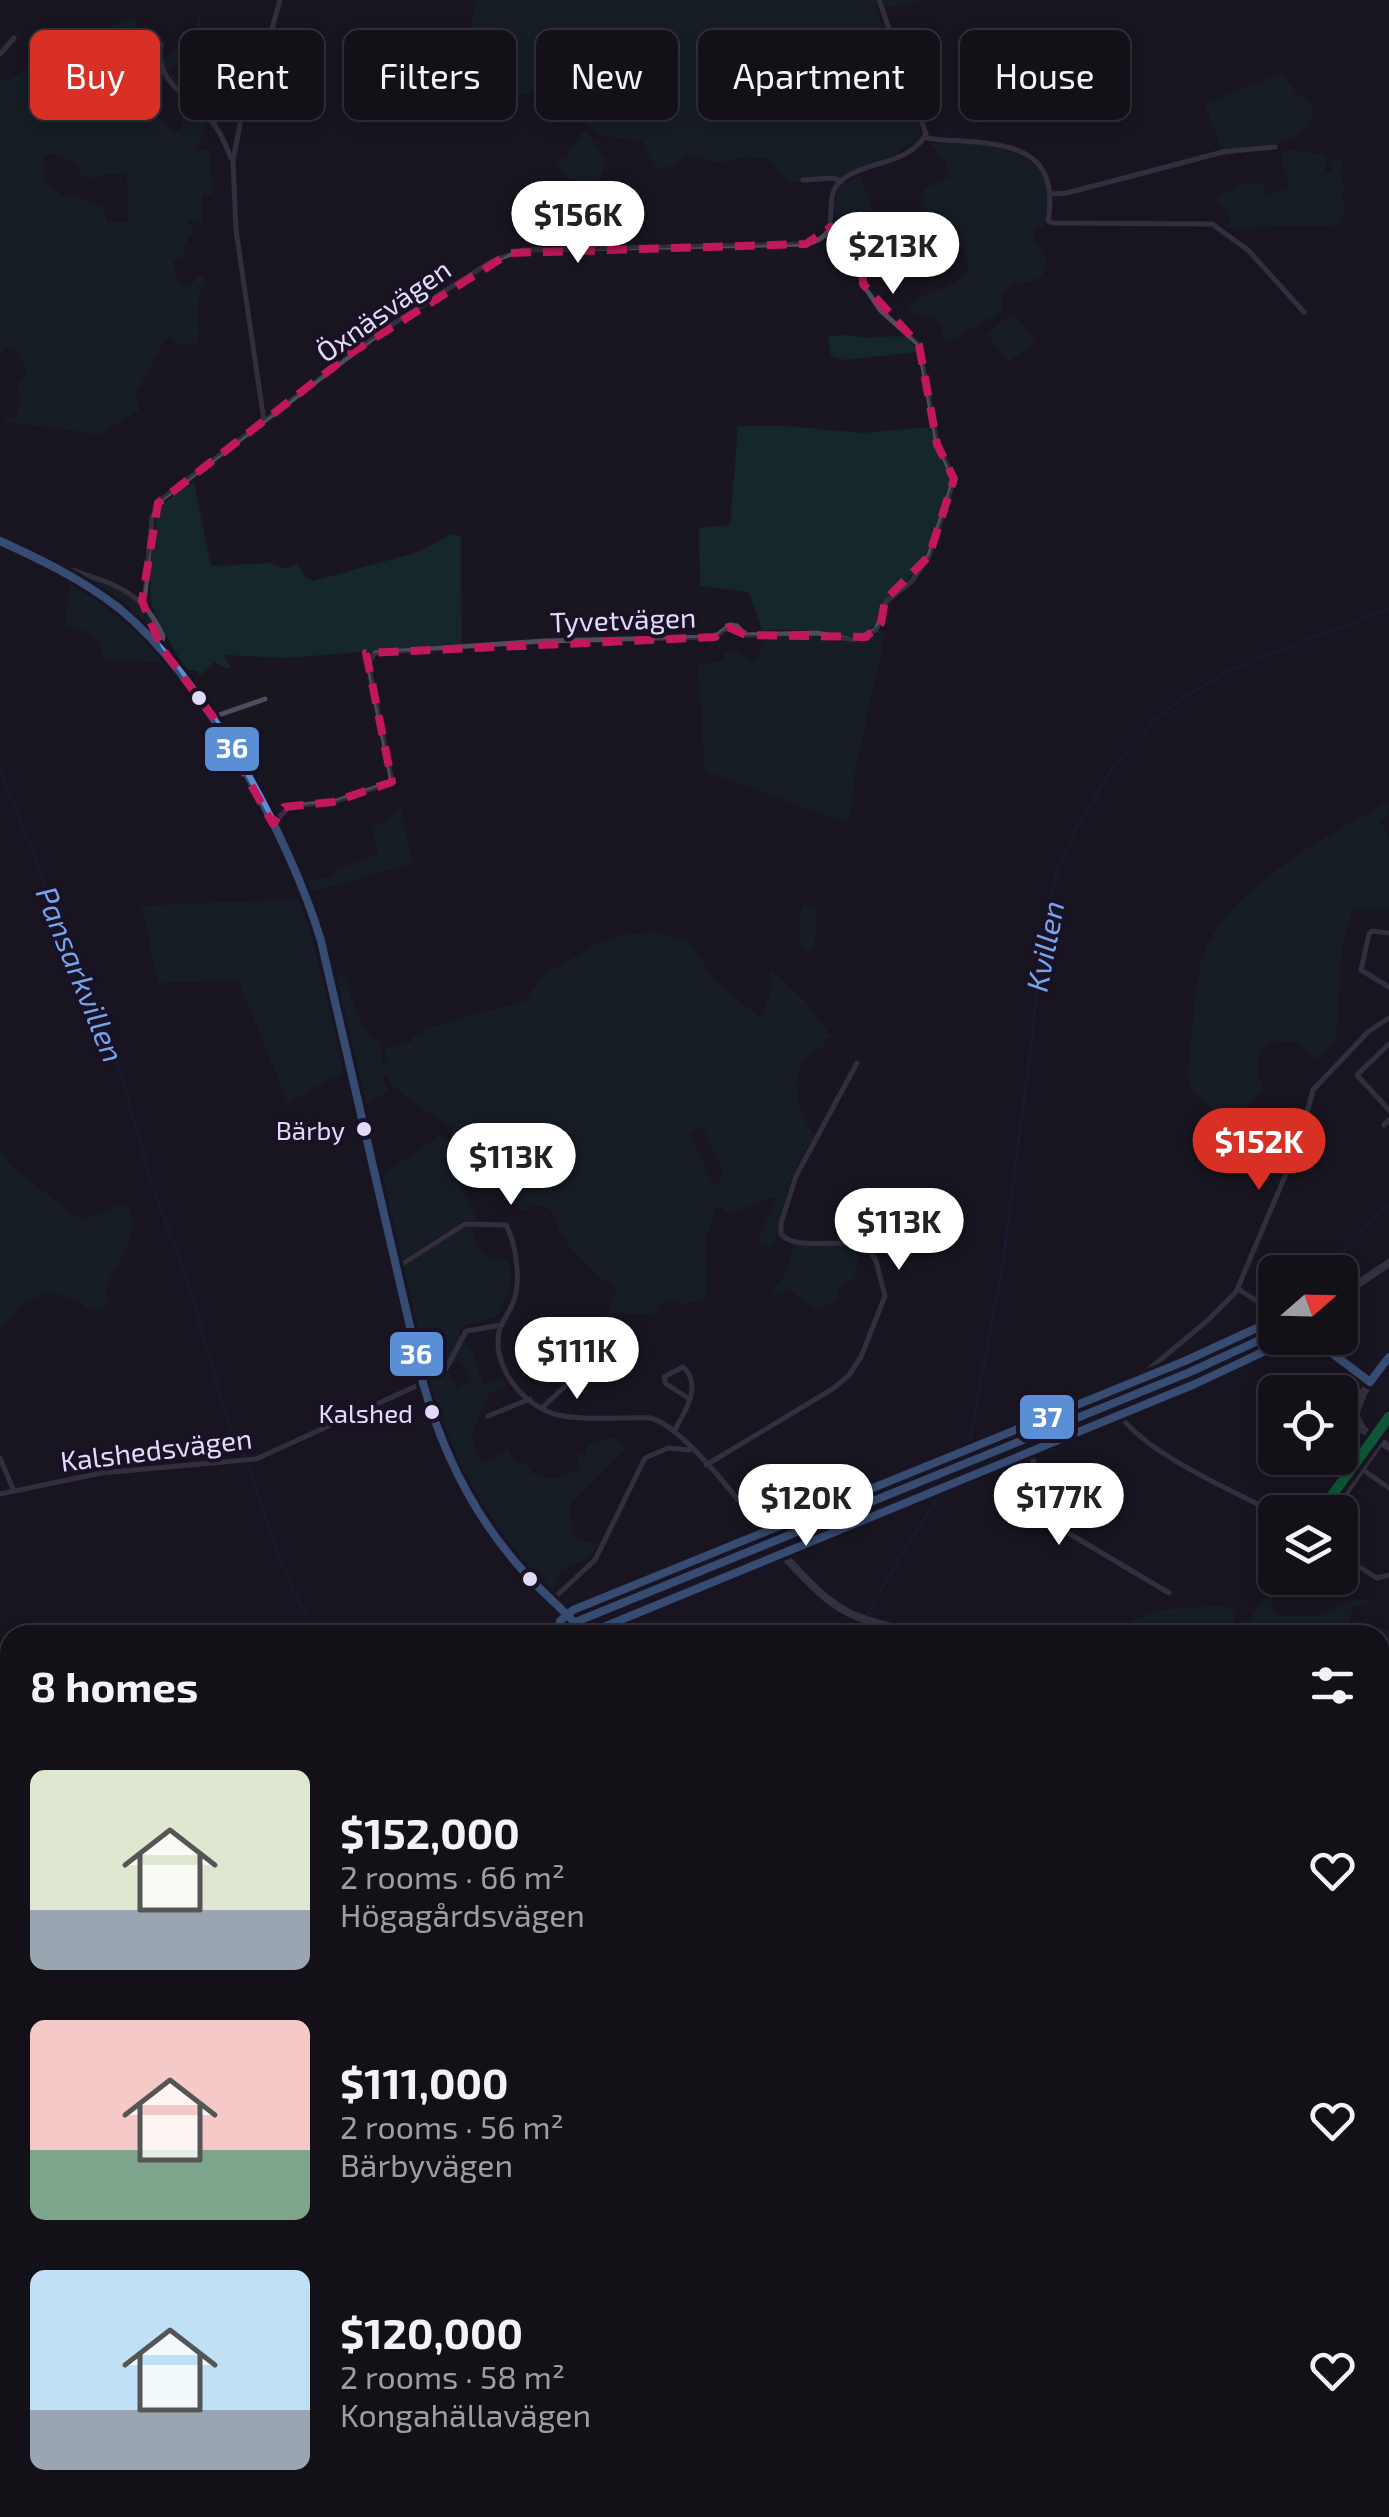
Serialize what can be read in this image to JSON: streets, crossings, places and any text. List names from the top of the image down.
{
  "streets": {
    "street": ["Öxnäsvägen", "Tyvetvägen", "Kalshedsvägen"]
  },
  "water": ["Kvillen", "Pansarkvillen"],
  "places": ["Bärby", "Kalshed"],
  "lines": ["transit line 36", "transit line 37"],
  "north": "right",
  "page": {
    "chip": [
      "Buy",
      "Rent",
      "Filters",
      "New",
      "Apartment",
      "House"
    ],
    "price": [
      "$156K",
      "$213K",
      "$152K",
      "$113K",
      "$113K",
      "$111K",
      "$177K",
      "$120K"
    ],
    "heading": "8 homes",
    "list": [
      {
        "name": "$152,000",
        "note": "2 rooms · 66 m² · Högagårdsvägen"
      },
      {
        "name": "$111,000",
        "note": "2 rooms · 56 m² · Bärbyvägen"
      },
      {
        "name": "$120,000",
        "note": "2 rooms · 58 m² · Kongahällavägen"
      }
    ]
  }
}
